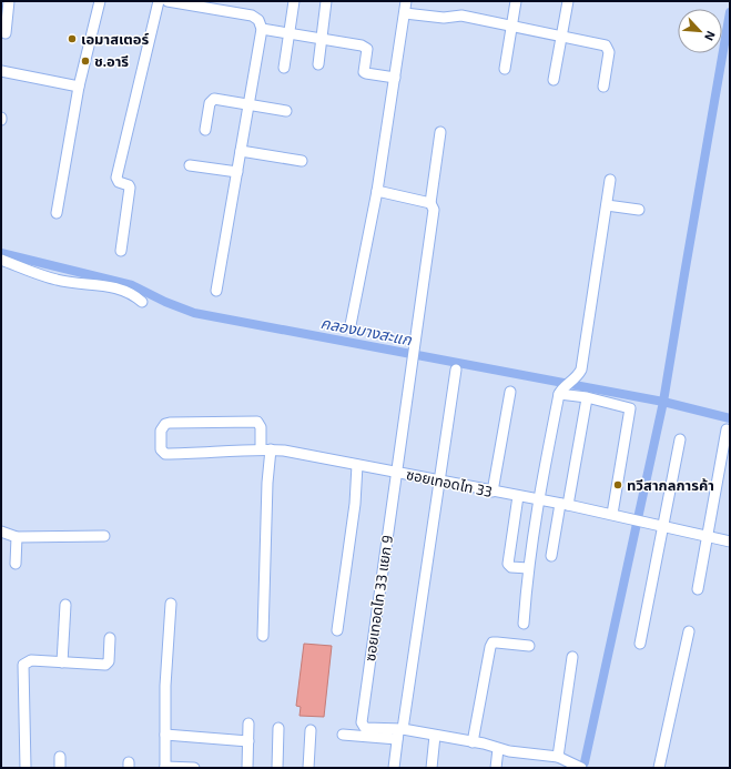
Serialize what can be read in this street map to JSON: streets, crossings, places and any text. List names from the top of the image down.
{
  "streets": {
    "street": ["ซอยเทอดไท 33", "ซอยเทอดไท 33 แยก 9"]
  },
  "crossings": [
    ["ซอยเทอดไท 33", "ซอยเทอดไท 33 แยก 9"]
  ],
  "water": ["คลองบางสะแก"],
  "places": ["เอมาสเตอร์", "ช.อารี", "ทวีสากลการค้า"],
  "north": "bottom right"
}
